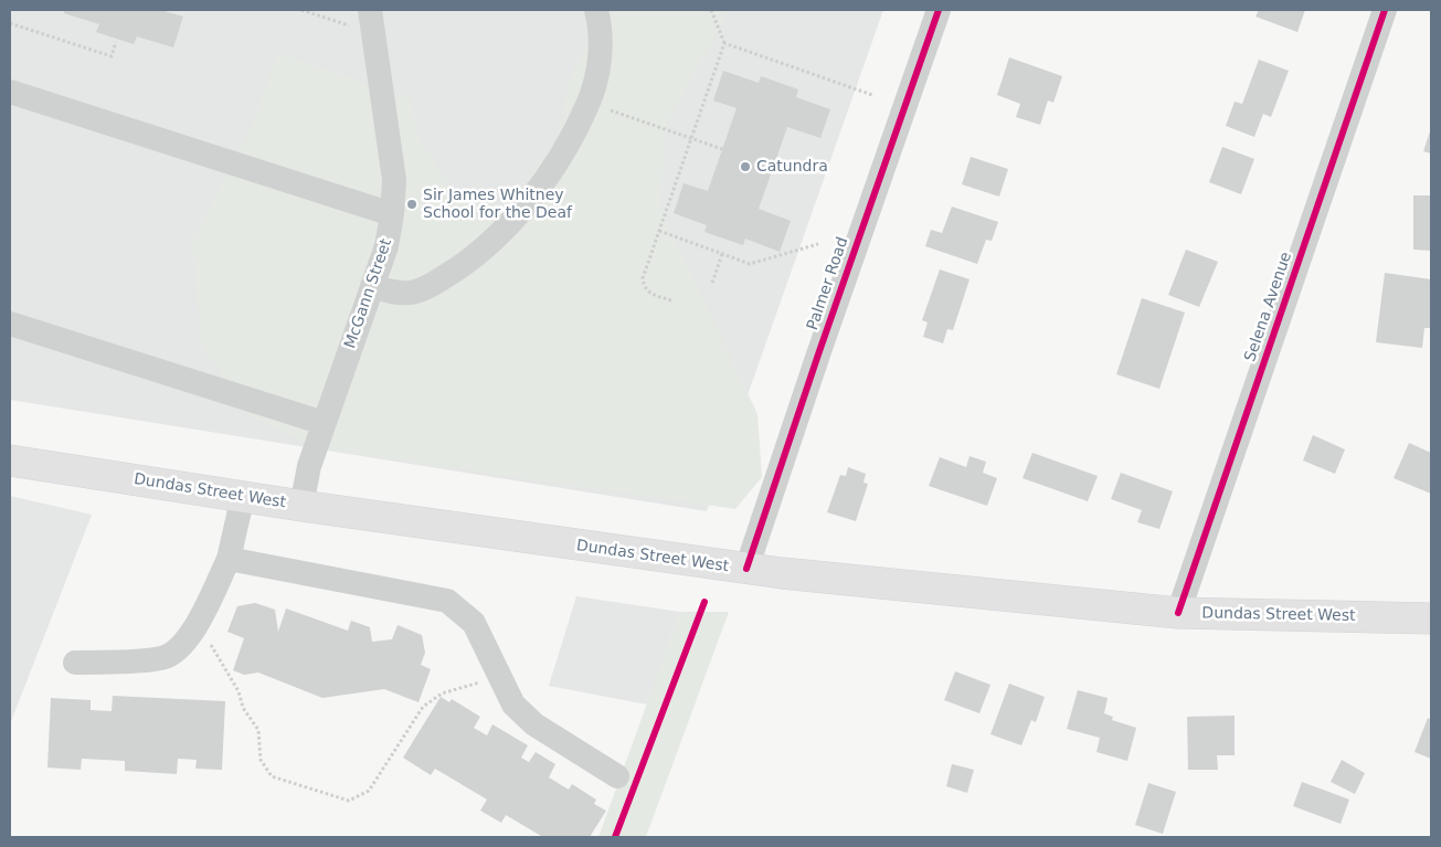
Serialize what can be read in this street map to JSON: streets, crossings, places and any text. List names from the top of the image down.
{
  "streets": {
    "main road": ["Dundas Street West"],
    "street": ["Palmer Road", "McGann Street", "Selena Avenue"]
  },
  "crossings": [
    ["Palmer Road", "Dundas Street West"],
    ["McGann Street", "Dundas Street West"],
    ["Selena Avenue", "Dundas Street West"]
  ],
  "places": ["Catundra", "Sir James Whitney School for the Deaf"]
}
